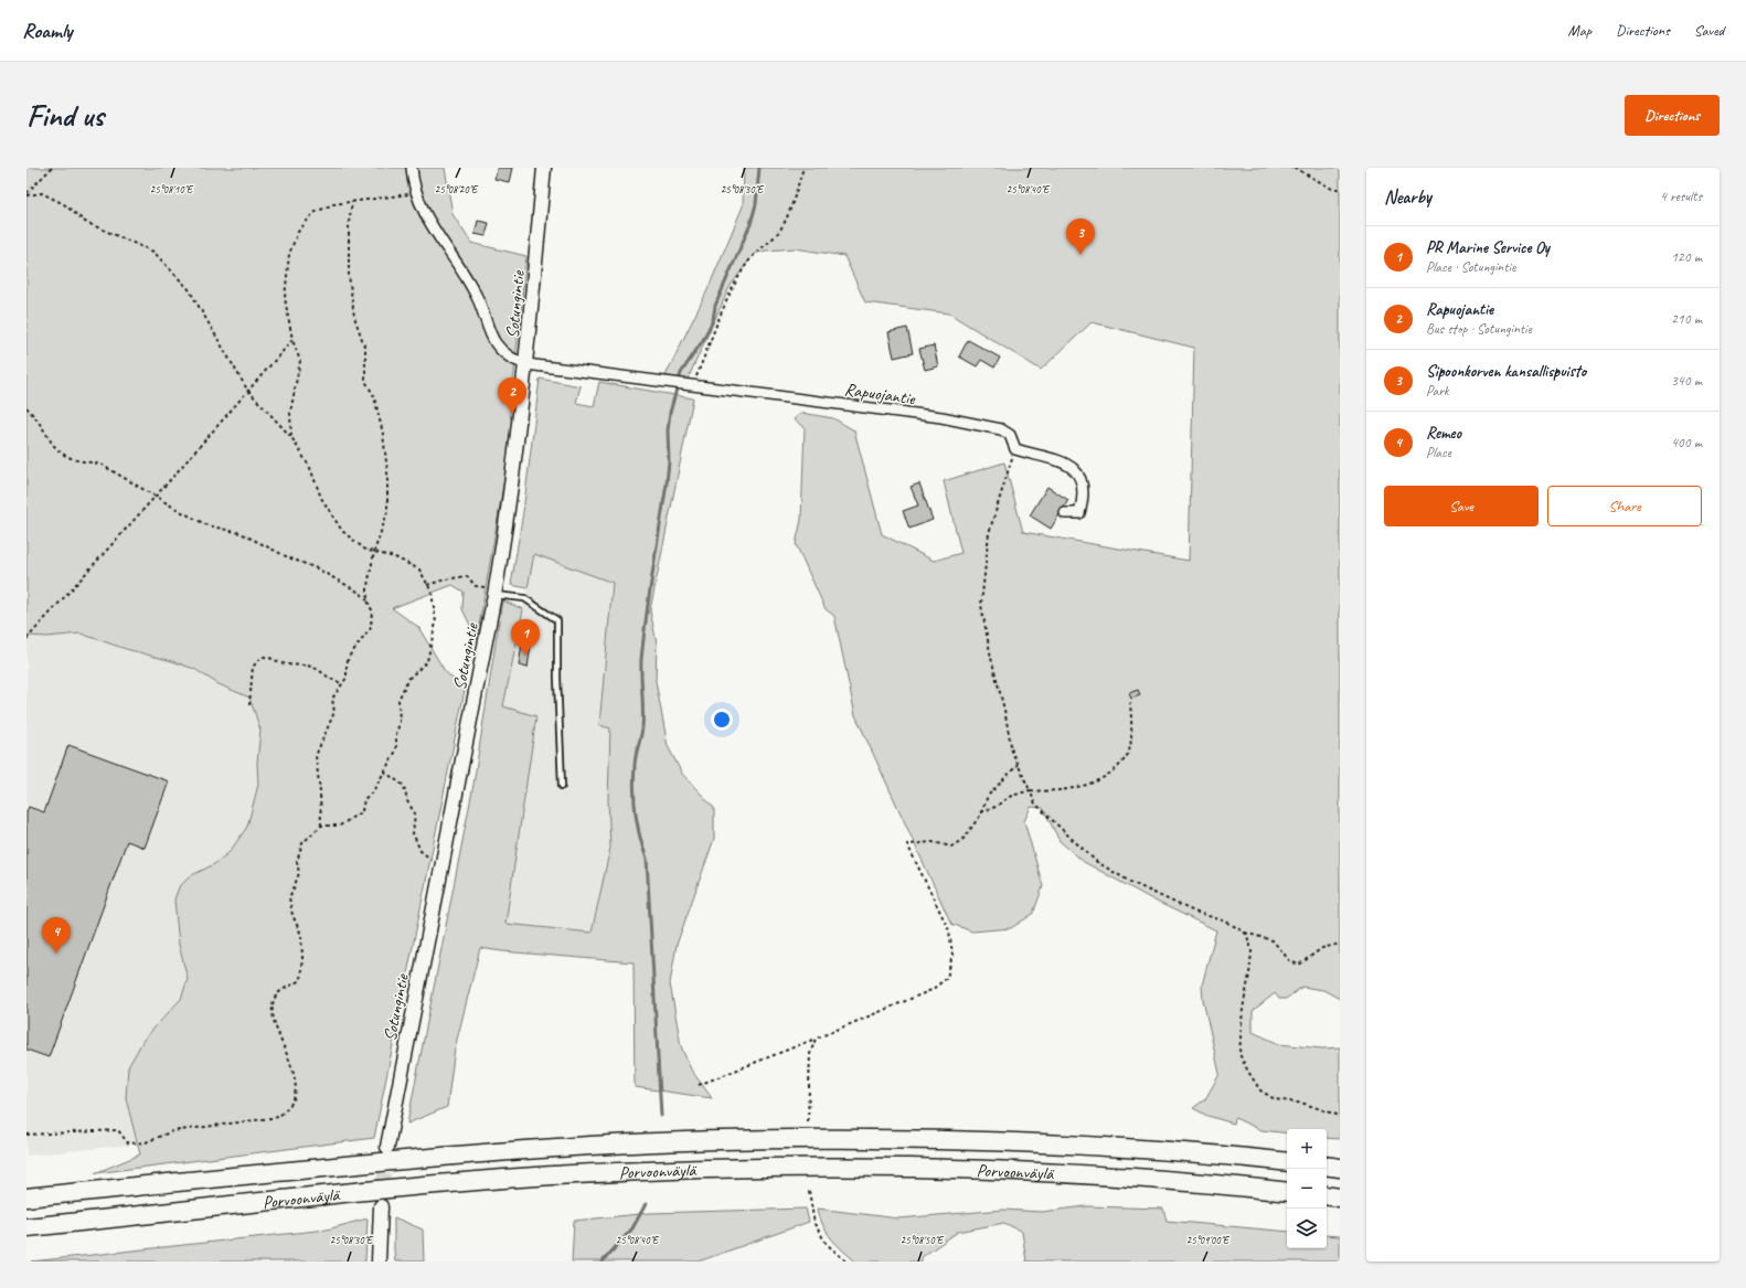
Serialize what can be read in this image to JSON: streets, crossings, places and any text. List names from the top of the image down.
{
  "streets": {
    "highway": ["Porvoonväylä"],
    "street": ["Sotungintie", "Rapuojantie"]
  },
  "crossings": [
    ["Sotungintie", "Rapuojantie"]
  ],
  "page": {
    "header": "Roamly",
    "nav": ["Map", "Directions", "Saved"],
    "buttons": [
      "Directions",
      ["Save", "Share"]
    ],
    "title": "Find us",
    "heading": ["Nearby", "4 results"],
    "pins": [
      "3",
      "2",
      "1",
      "4"
    ],
    "list": [
      {
        "mark": "1",
        "name": "PR Marine Service Oy",
        "note": "Place · Sotungintie",
        "value": "120 m"
      },
      {
        "mark": "2",
        "name": "Rapuojantie",
        "note": "Bus stop · Sotungintie",
        "value": "210 m"
      },
      {
        "mark": "3",
        "name": "Sipoonkorven kansallispuisto",
        "note": "Park",
        "value": "340 m"
      },
      {
        "mark": "4",
        "name": "Remeo",
        "note": "Place",
        "value": "400 m"
      }
    ],
    "map_buttons": ["+", "−"]
  },
  "coordinates": [
    "25°08'40\"E",
    "25°08'10\"E",
    "25°08'20\"E",
    "25°08'30\"E",
    "25°08'50\"E",
    "25°09'00\"E"
  ]
}
